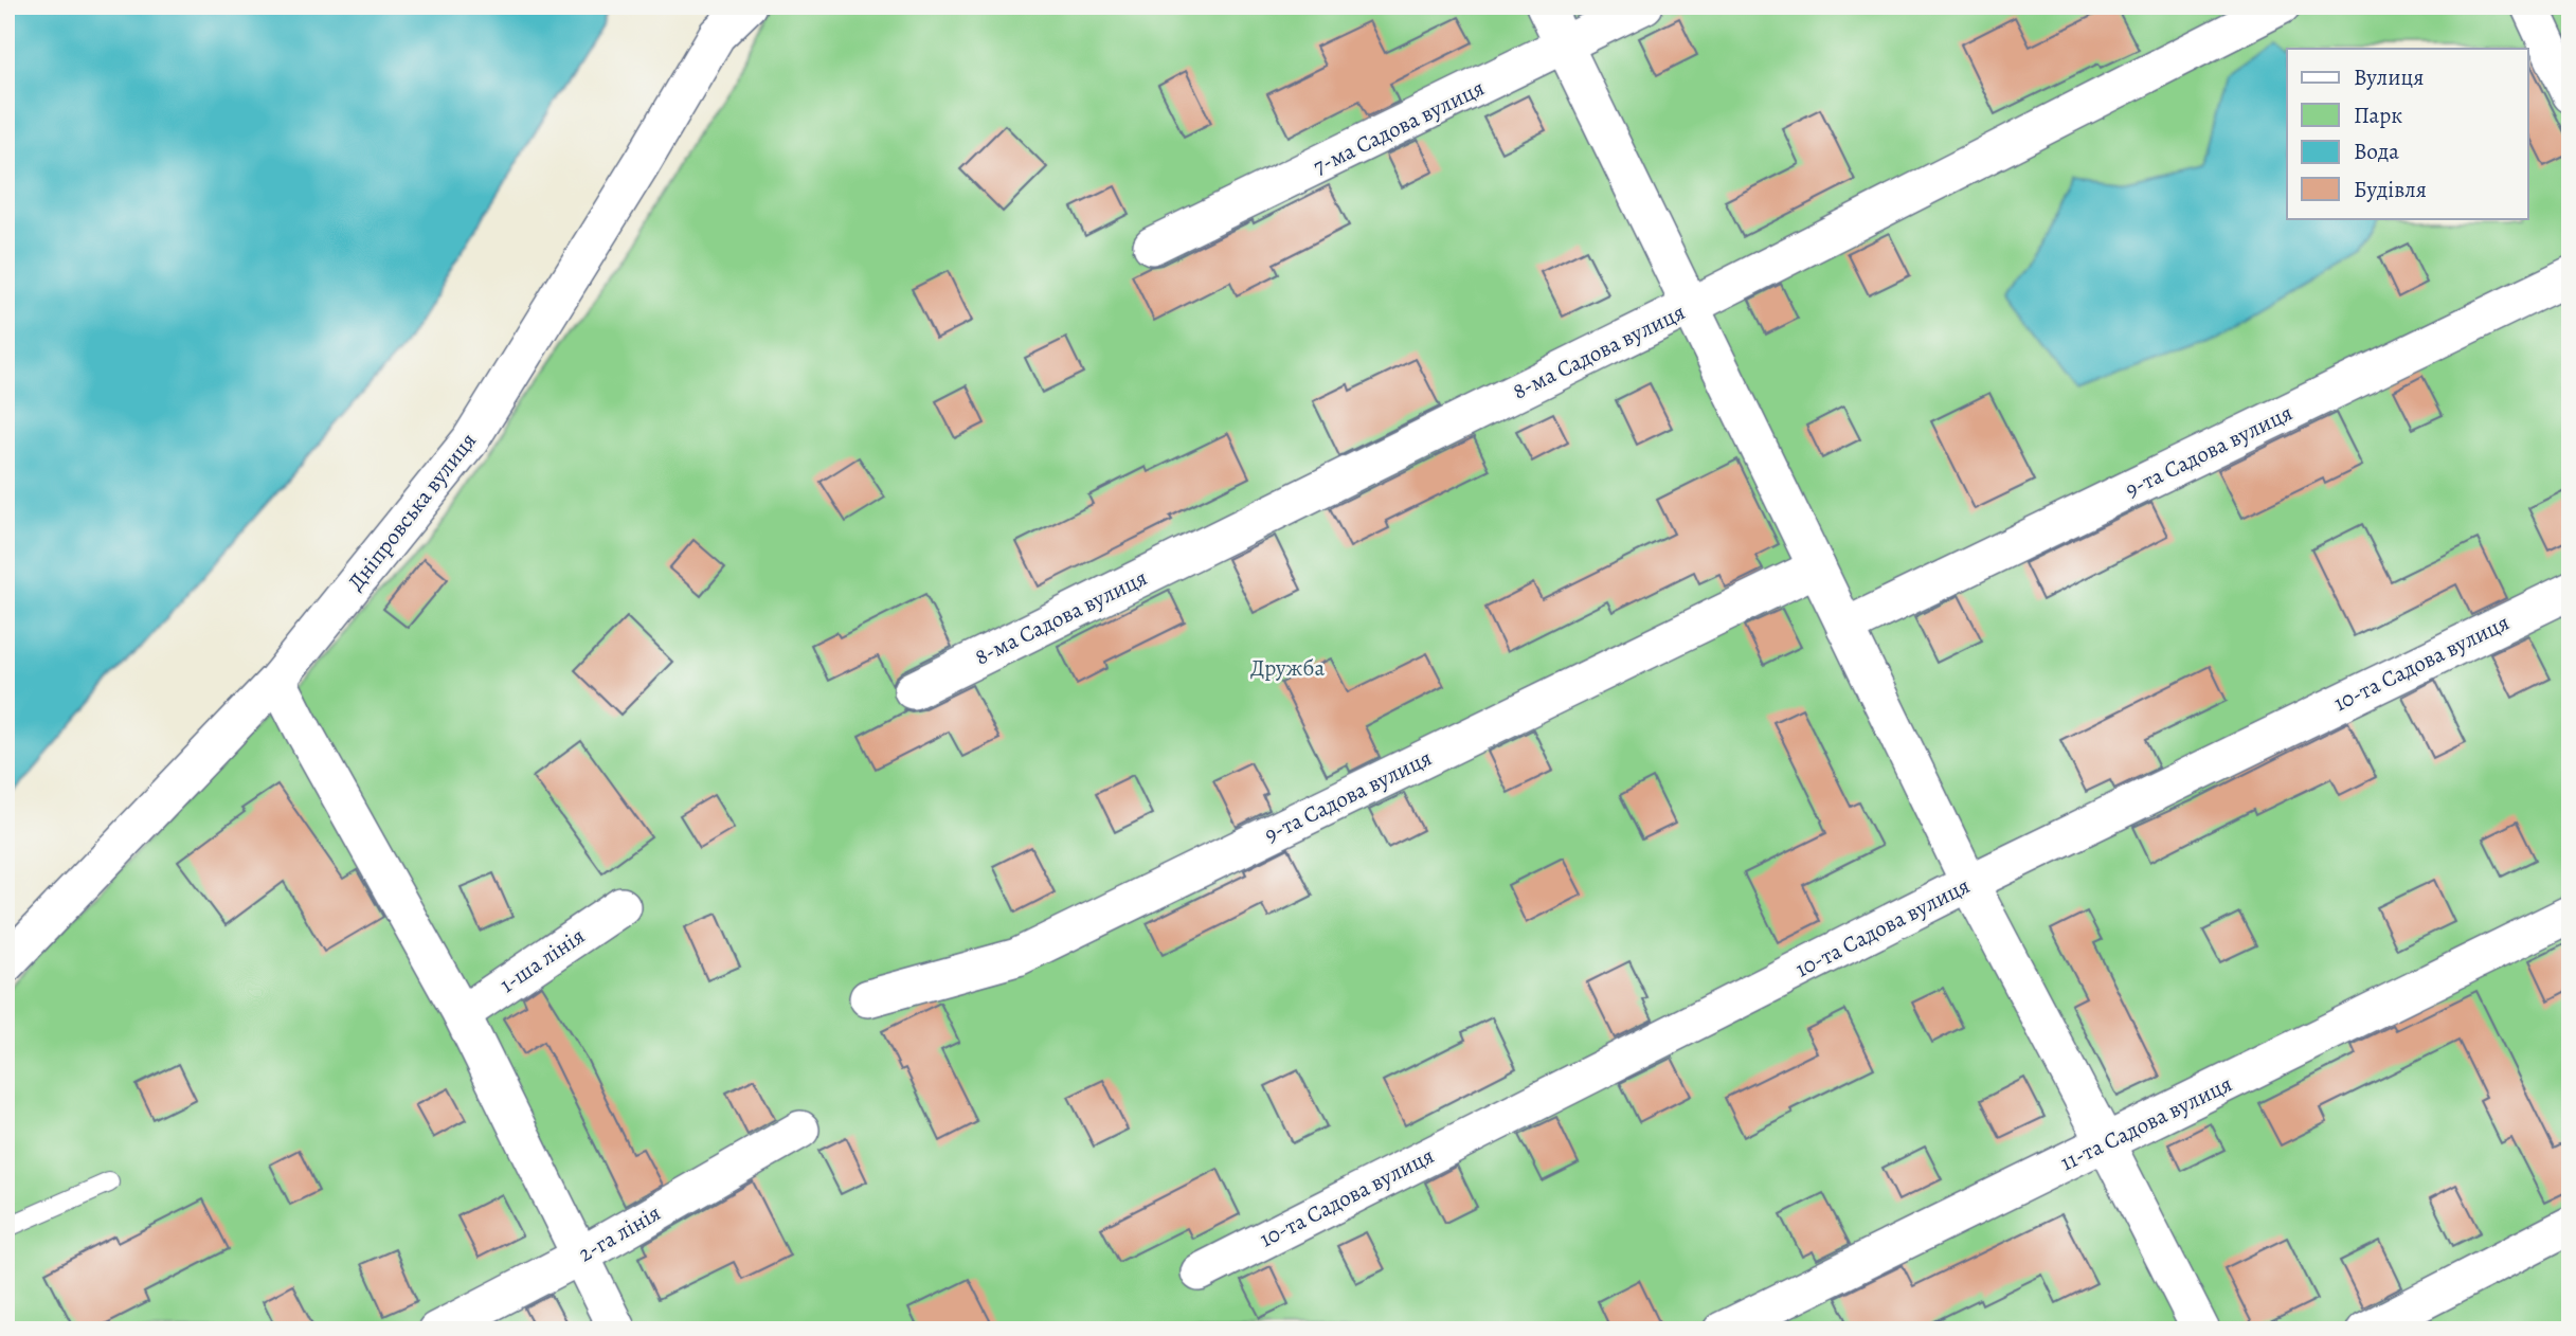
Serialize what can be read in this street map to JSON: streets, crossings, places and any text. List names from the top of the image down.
{
  "streets": {
    "street": [
      "7-ма Садова вулиця",
      "8-ма Садова вулиця",
      "9-та Садова вулиця",
      "Дніпровська вулиця",
      "10-та Садова вулиця",
      "1-ша лінія",
      "11-та Садова вулиця",
      "2-га лінія"
    ]
  },
  "parks": ["Дружба"],
  "legend": [
    "Вулиця",
    "Парк",
    "Вода",
    "Будівля"
  ]
}
